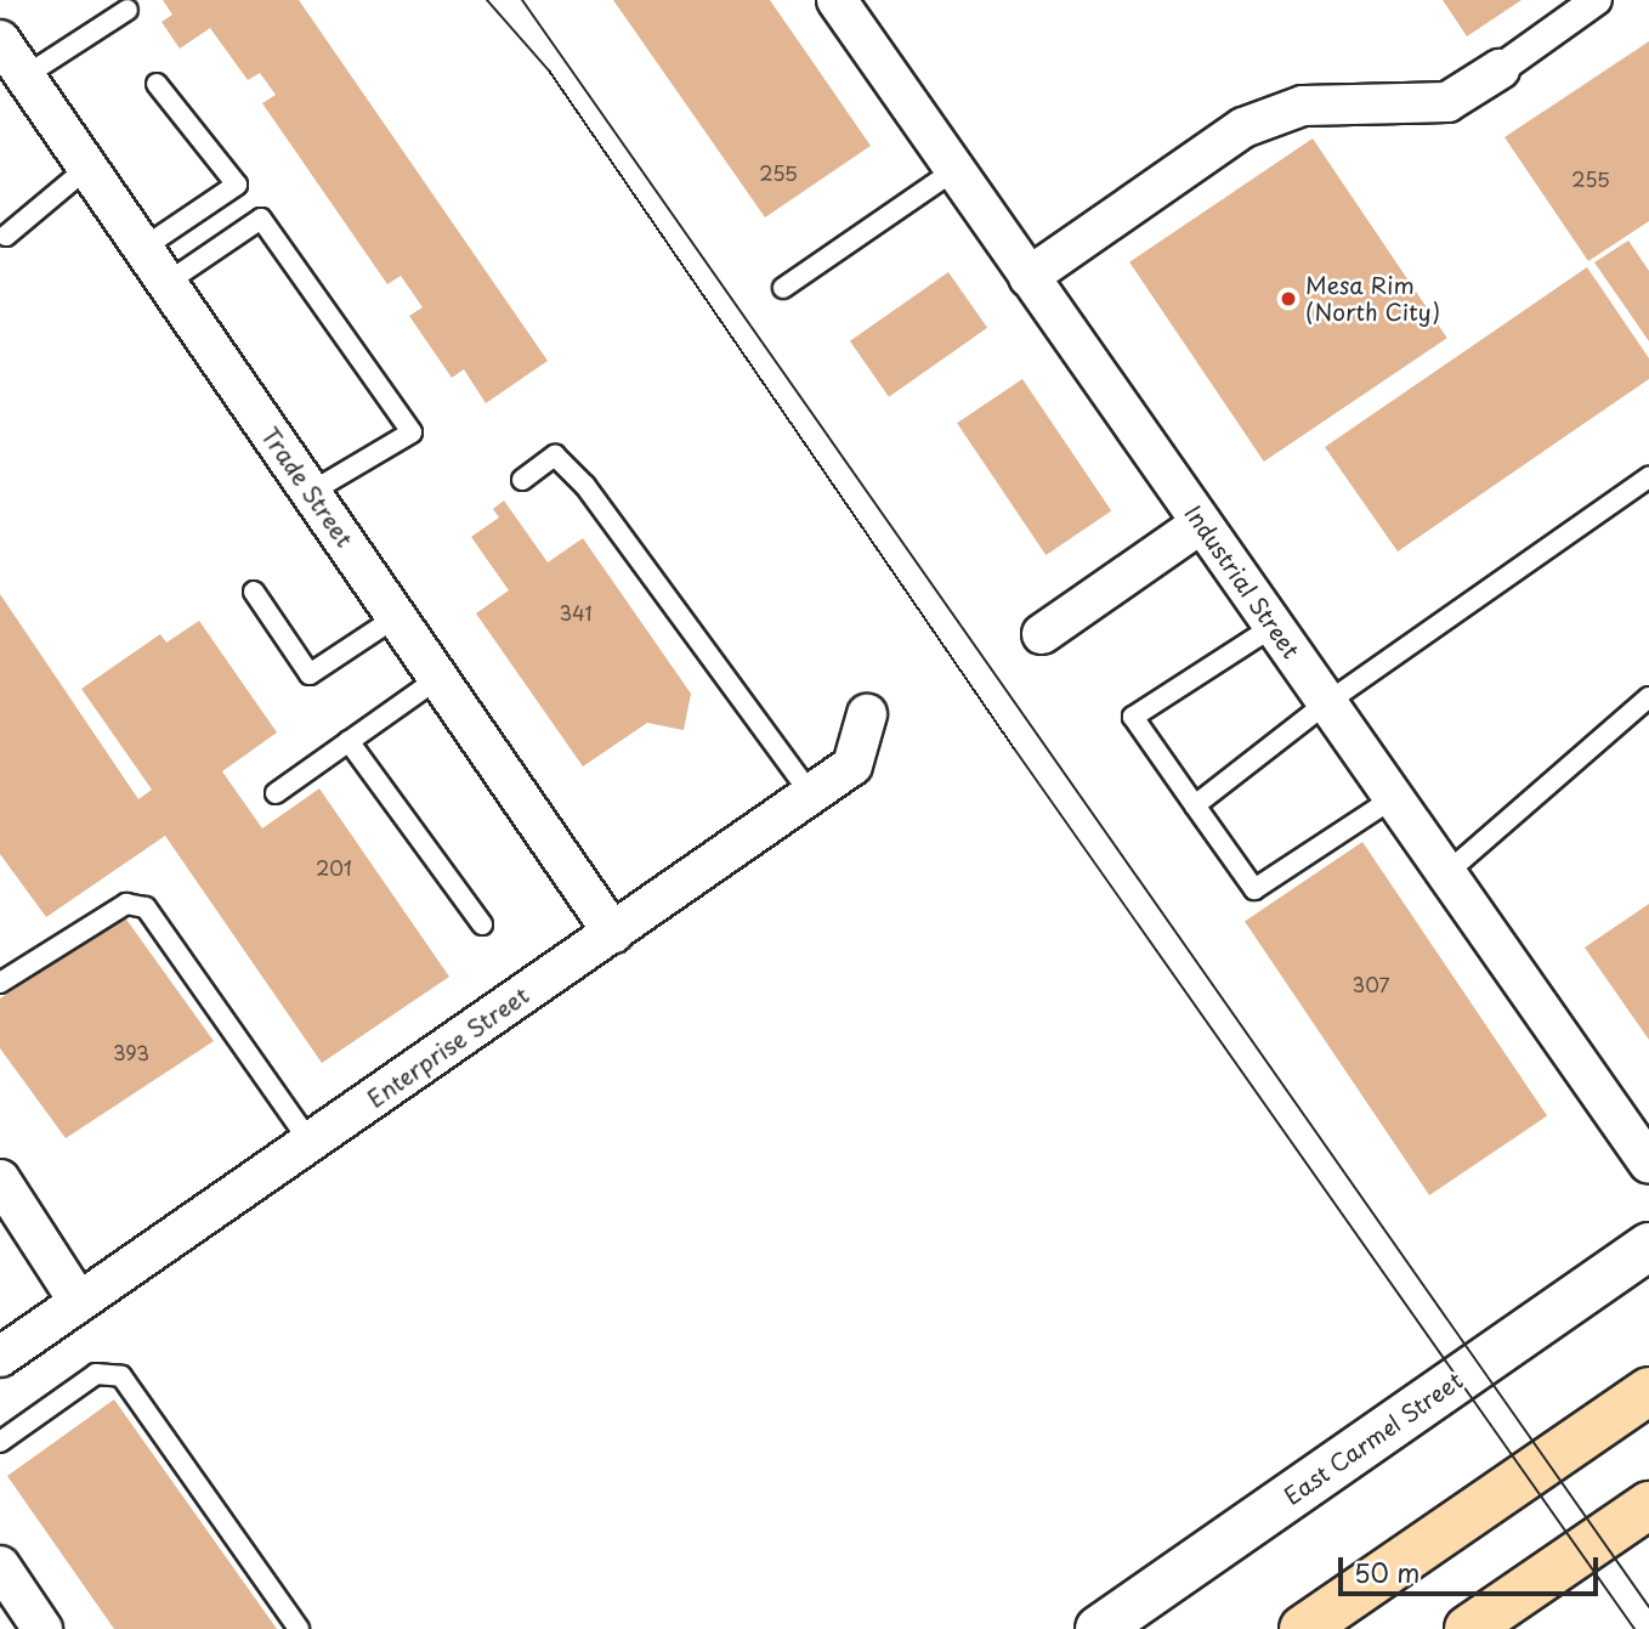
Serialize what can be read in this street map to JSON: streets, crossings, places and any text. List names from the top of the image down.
{
  "streets": {
    "street": [
      "Trade Street",
      "Industrial Street",
      "Enterprise Street",
      "East Carmel Street"
    ]
  },
  "crossings": [
    ["Trade Street", "Enterprise Street"]
  ],
  "places": ["Mesa Rim (North City)"],
  "house_numbers": [
    "255",
    "255",
    "341",
    "201",
    "307",
    "393"
  ],
  "scale_bar": "50 m"
}
